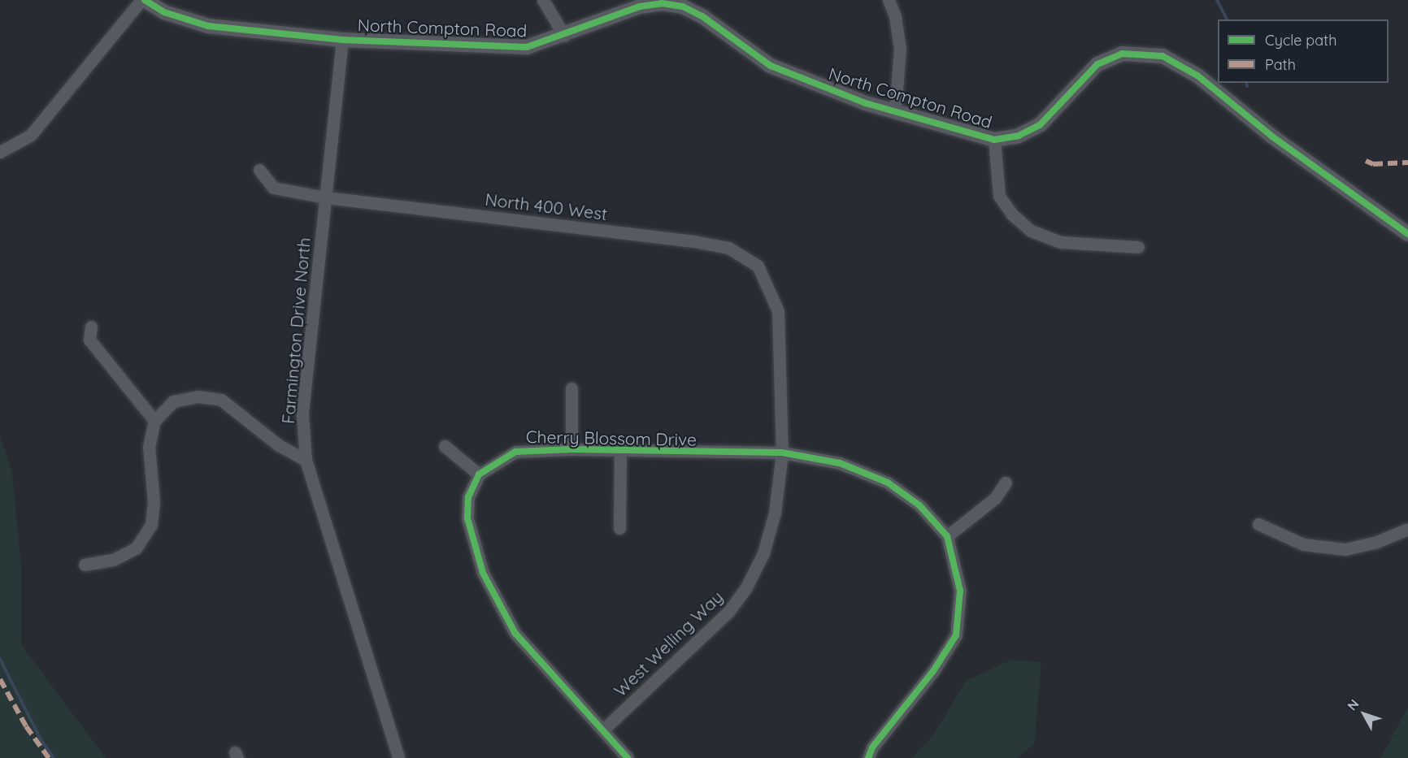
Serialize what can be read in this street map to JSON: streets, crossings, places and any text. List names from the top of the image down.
{
  "streets": {
    "street": [
      "North Compton Road",
      "North 400 West",
      "Farmington Drive North",
      "Cherry Blossom Drive",
      "West Welling Way"
    ]
  },
  "crossings": [
    ["North Compton Road", "Farmington Drive North"],
    ["North 400 West", "Farmington Drive North"],
    ["North 400 West", "West Welling Way"],
    ["Cherry Blossom Drive", "West Welling Way"]
  ],
  "legend": ["Cycle path", "Path"],
  "north": "top left"
}
